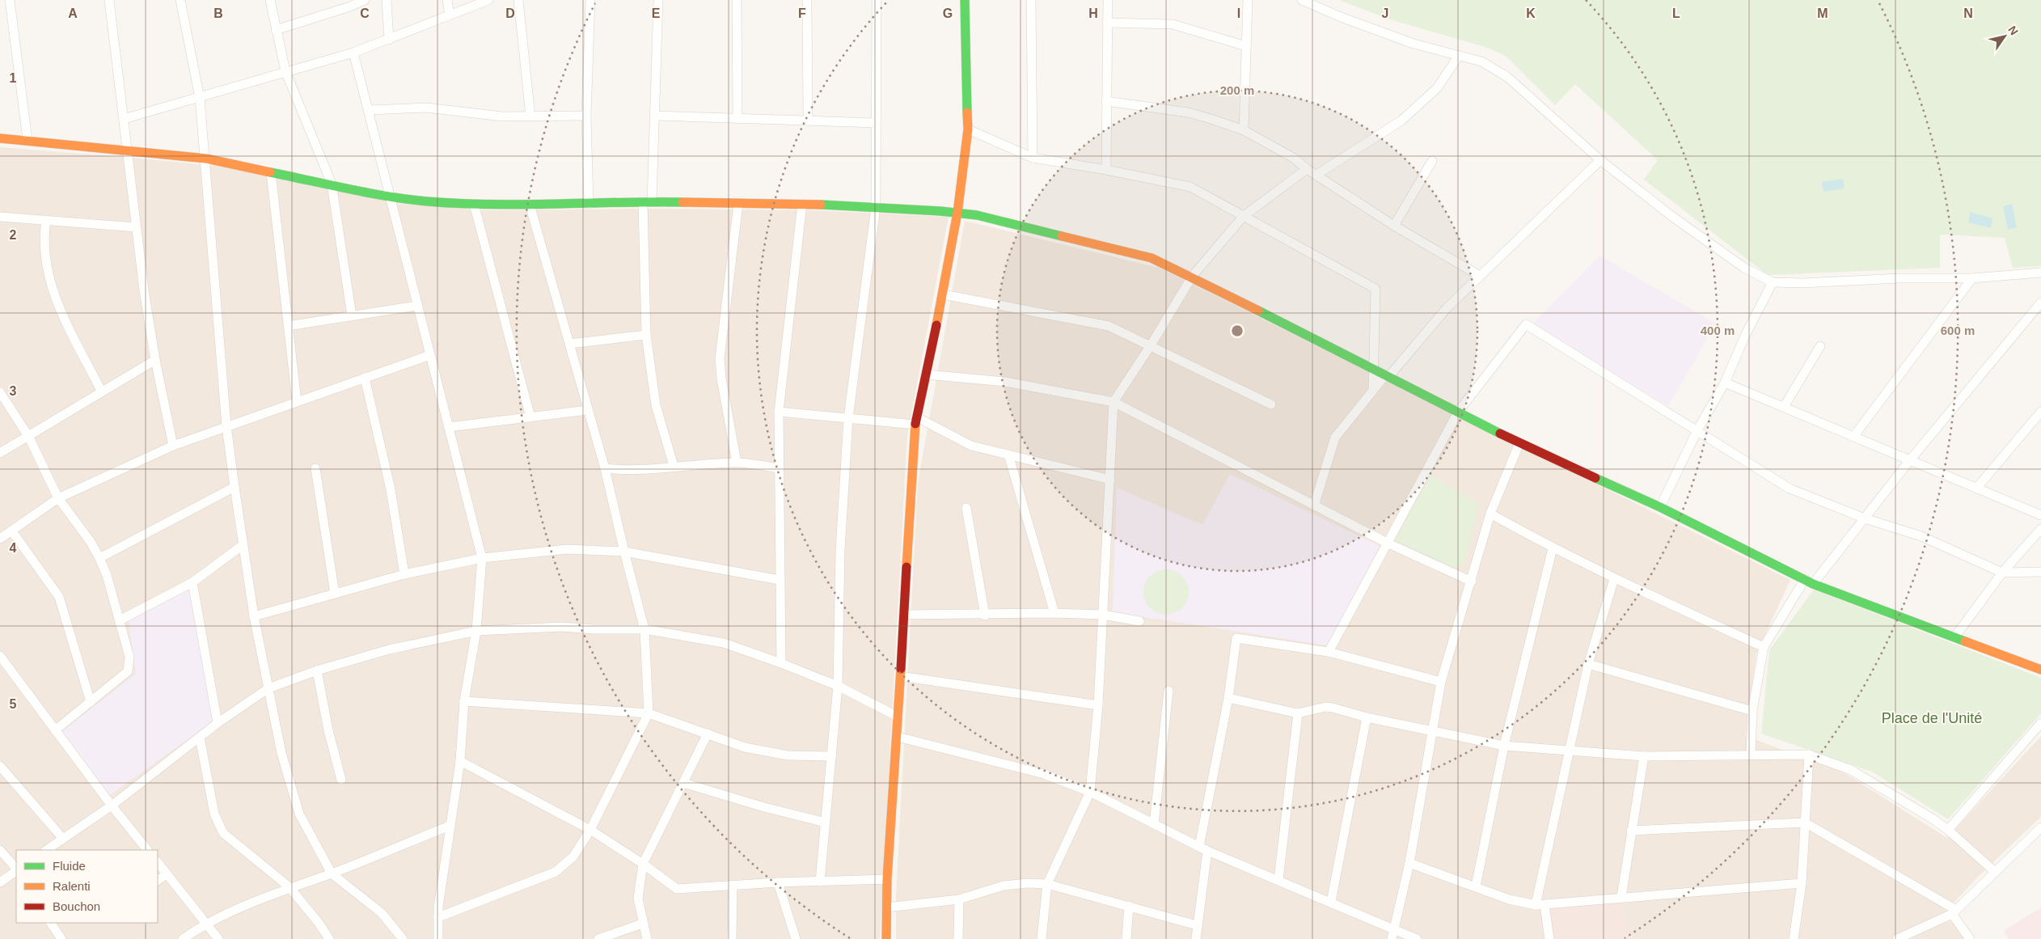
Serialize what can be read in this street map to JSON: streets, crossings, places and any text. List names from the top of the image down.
{
  "parks": ["Place de l'Unité"],
  "legend": ["Fluide", "Ralenti", "Bouchon"],
  "north": "top right",
  "grid": {
    "columns": [
      "A",
      "B",
      "C",
      "D",
      "E",
      "F",
      "G",
      "H",
      "I",
      "J",
      "K",
      "L",
      "M",
      "N"
    ],
    "rows": [
      "1",
      "2",
      "3",
      "4",
      "5"
    ]
  },
  "rings": ["200 m", "400 m", "600 m"]
}
